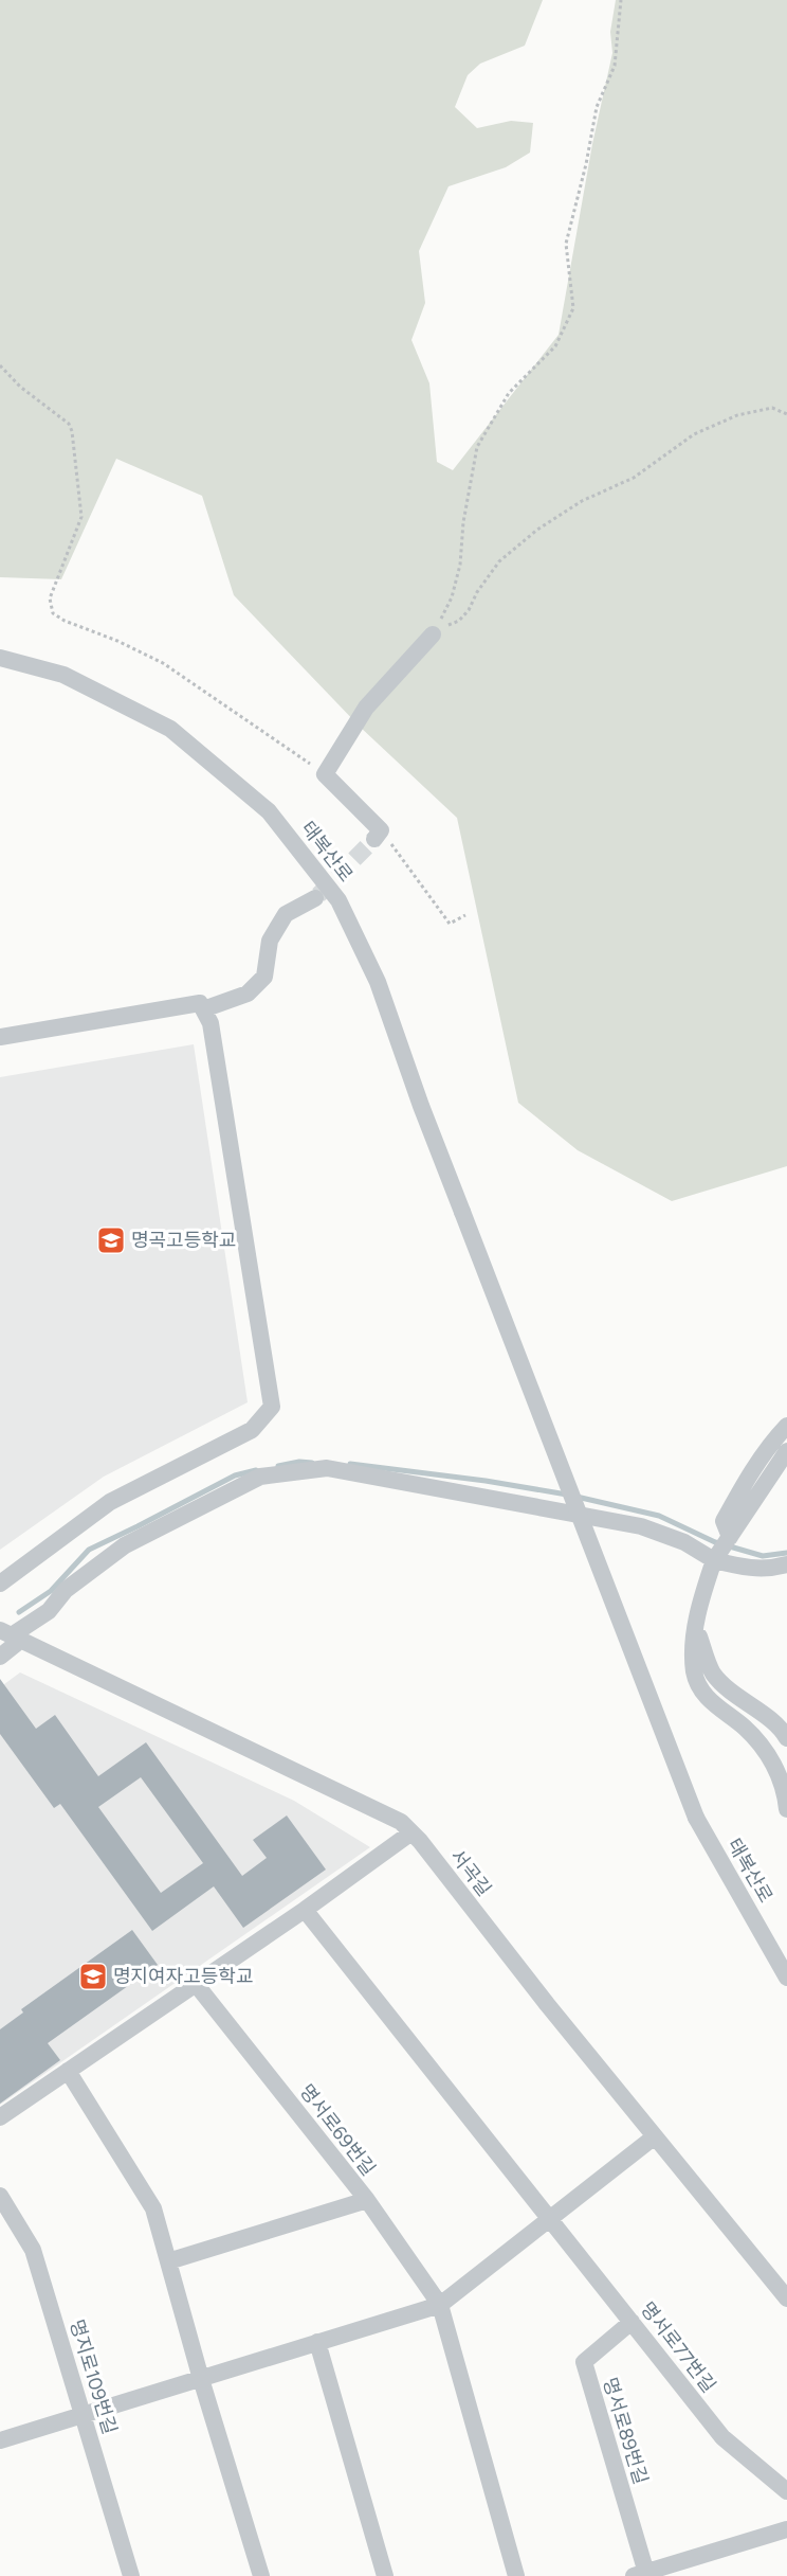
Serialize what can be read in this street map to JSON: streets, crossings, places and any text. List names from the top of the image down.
{
  "streets": {
    "street": [
      "태복산로",
      "서곡길",
      "명서로69번길",
      "명서로77번길",
      "명지로109번길",
      "명서로89번길"
    ]
  },
  "crossings": [
    ["명서로77번길", "명서로89번길"]
  ],
  "places": {
    "school or university": ["명곡고등학교", "명지여자고등학교"]
  }
}
